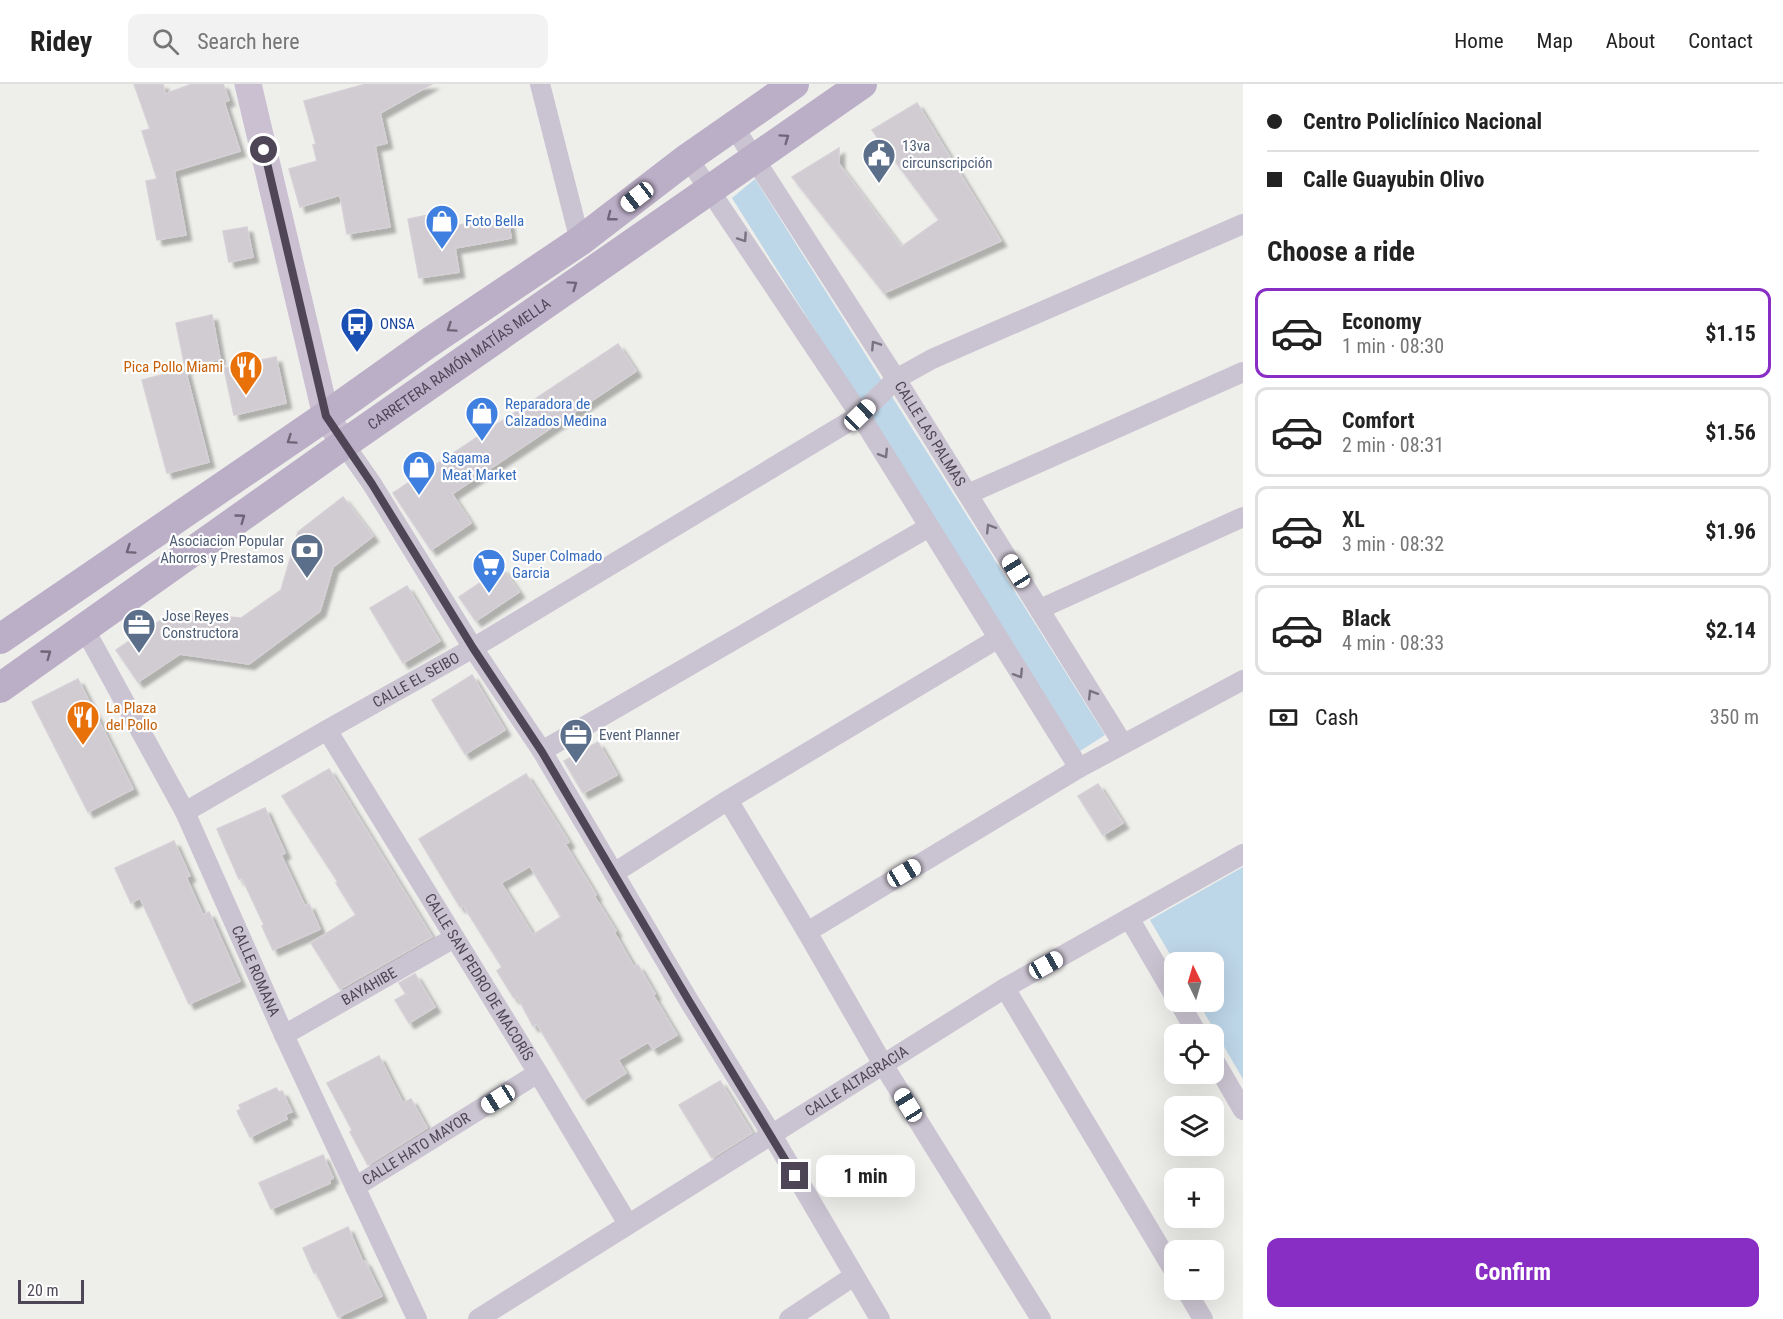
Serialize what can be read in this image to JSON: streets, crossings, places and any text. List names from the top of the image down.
{
  "streets": {
    "main road": ["CARRETERA RAMÓN MATÍAS MELLA"],
    "street": [
      "CALLE LAS PALMAS",
      "CALLE EL SEIBO",
      "CALLE ROMANA",
      "CALLE SAN PEDRO DE MACORÍS",
      "BAYAHIBE",
      "CALLE ALTAGRACIA",
      "CALLE HATO MAYOR"
    ]
  },
  "crossings": [
    ["CARRETERA RAMÓN MATÍAS MELLA", "CALLE LAS PALMAS"],
    ["CARRETERA RAMÓN MATÍAS MELLA", "CALLE ROMANA"],
    ["CALLE LAS PALMAS", "CALLE EL SEIBO"],
    ["CALLE EL SEIBO", "CALLE ROMANA"],
    ["CALLE EL SEIBO", "CALLE SAN PEDRO DE MACORÍS"],
    ["CALLE ROMANA", "BAYAHIBE"],
    ["CALLE ROMANA", "CALLE HATO MAYOR"],
    ["CALLE SAN PEDRO DE MACORÍS", "BAYAHIBE"],
    ["CALLE SAN PEDRO DE MACORÍS", "CALLE ALTAGRACIA"],
    ["CALLE SAN PEDRO DE MACORÍS", "CALLE HATO MAYOR"]
  ],
  "places": {
    "public building": ["13va circunscripción"],
    "shop": ["Foto Bella", "Reparadora de Calzados Medina", "Sagama Meat Market"],
    "bus stop": ["ONSA"],
    "restaurant": ["Pica Pollo Miami", "La Plaza del Pollo"],
    "bank": ["Asociacion Popular Ahorros y Prestamos"],
    "supermarket": ["Super Colmado Garcia"],
    "office": ["Jose Reyes Constructora", "Event Planner"]
  },
  "scale_bar": "20 m",
  "north": "top",
  "page": {
    "header": "Ridey",
    "search": "Search here",
    "nav": [
      "Home",
      "Map",
      "About",
      "Contact"
    ],
    "banner": ["Centro Policlínico Nacional", "Calle Guayubin Olivo"],
    "heading": "Choose a ride",
    "list": [
      {
        "name": "Economy",
        "note": "1 min · 08:30",
        "value": "$1.15"
      },
      {
        "name": "Comfort",
        "note": "2 min · 08:31",
        "value": "$1.56"
      },
      {
        "name": "XL",
        "note": "3 min · 08:32",
        "value": "$1.96"
      },
      {
        "name": "Black",
        "note": "4 min · 08:33",
        "value": "$2.14"
      }
    ],
    "pay": ["Cash", "350 m"],
    "map_buttons": ["+", "−"],
    "bubble": "1 min",
    "buttons": "Confirm",
    "scale": "20 m"
  }
}
